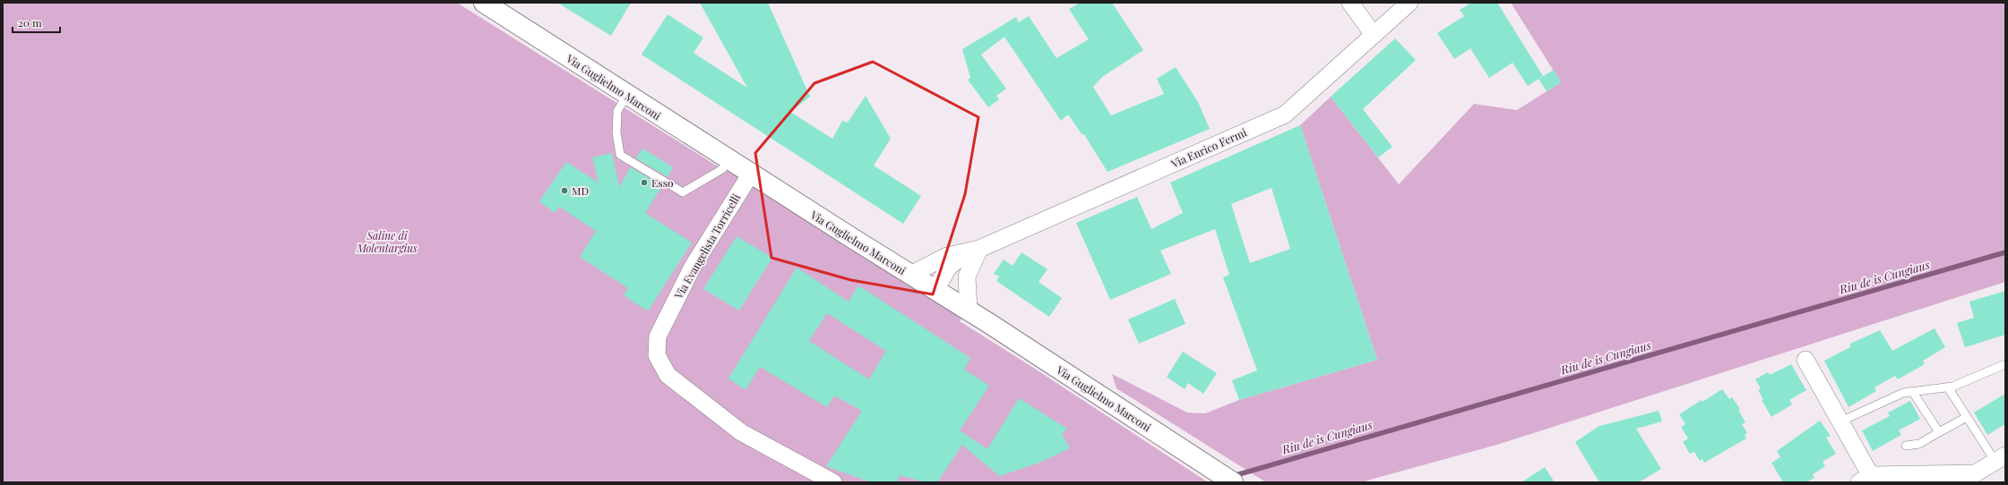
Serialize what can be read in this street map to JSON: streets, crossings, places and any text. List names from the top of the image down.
{
  "streets": {
    "main road": ["Via Guglielmo Marconi"],
    "street": ["Via Enrico Fermi", "Via Evangelista Torricelli"]
  },
  "crossings": [
    ["Via Guglielmo Marconi", "Via Enrico Fermi"],
    ["Via Guglielmo Marconi", "Via Evangelista Torricelli"]
  ],
  "water": ["Riu de is Cungiaus"],
  "parks": ["Saline di Molentargius"],
  "places": ["Esso", "MD"],
  "scale_bar": "20 m"
}
